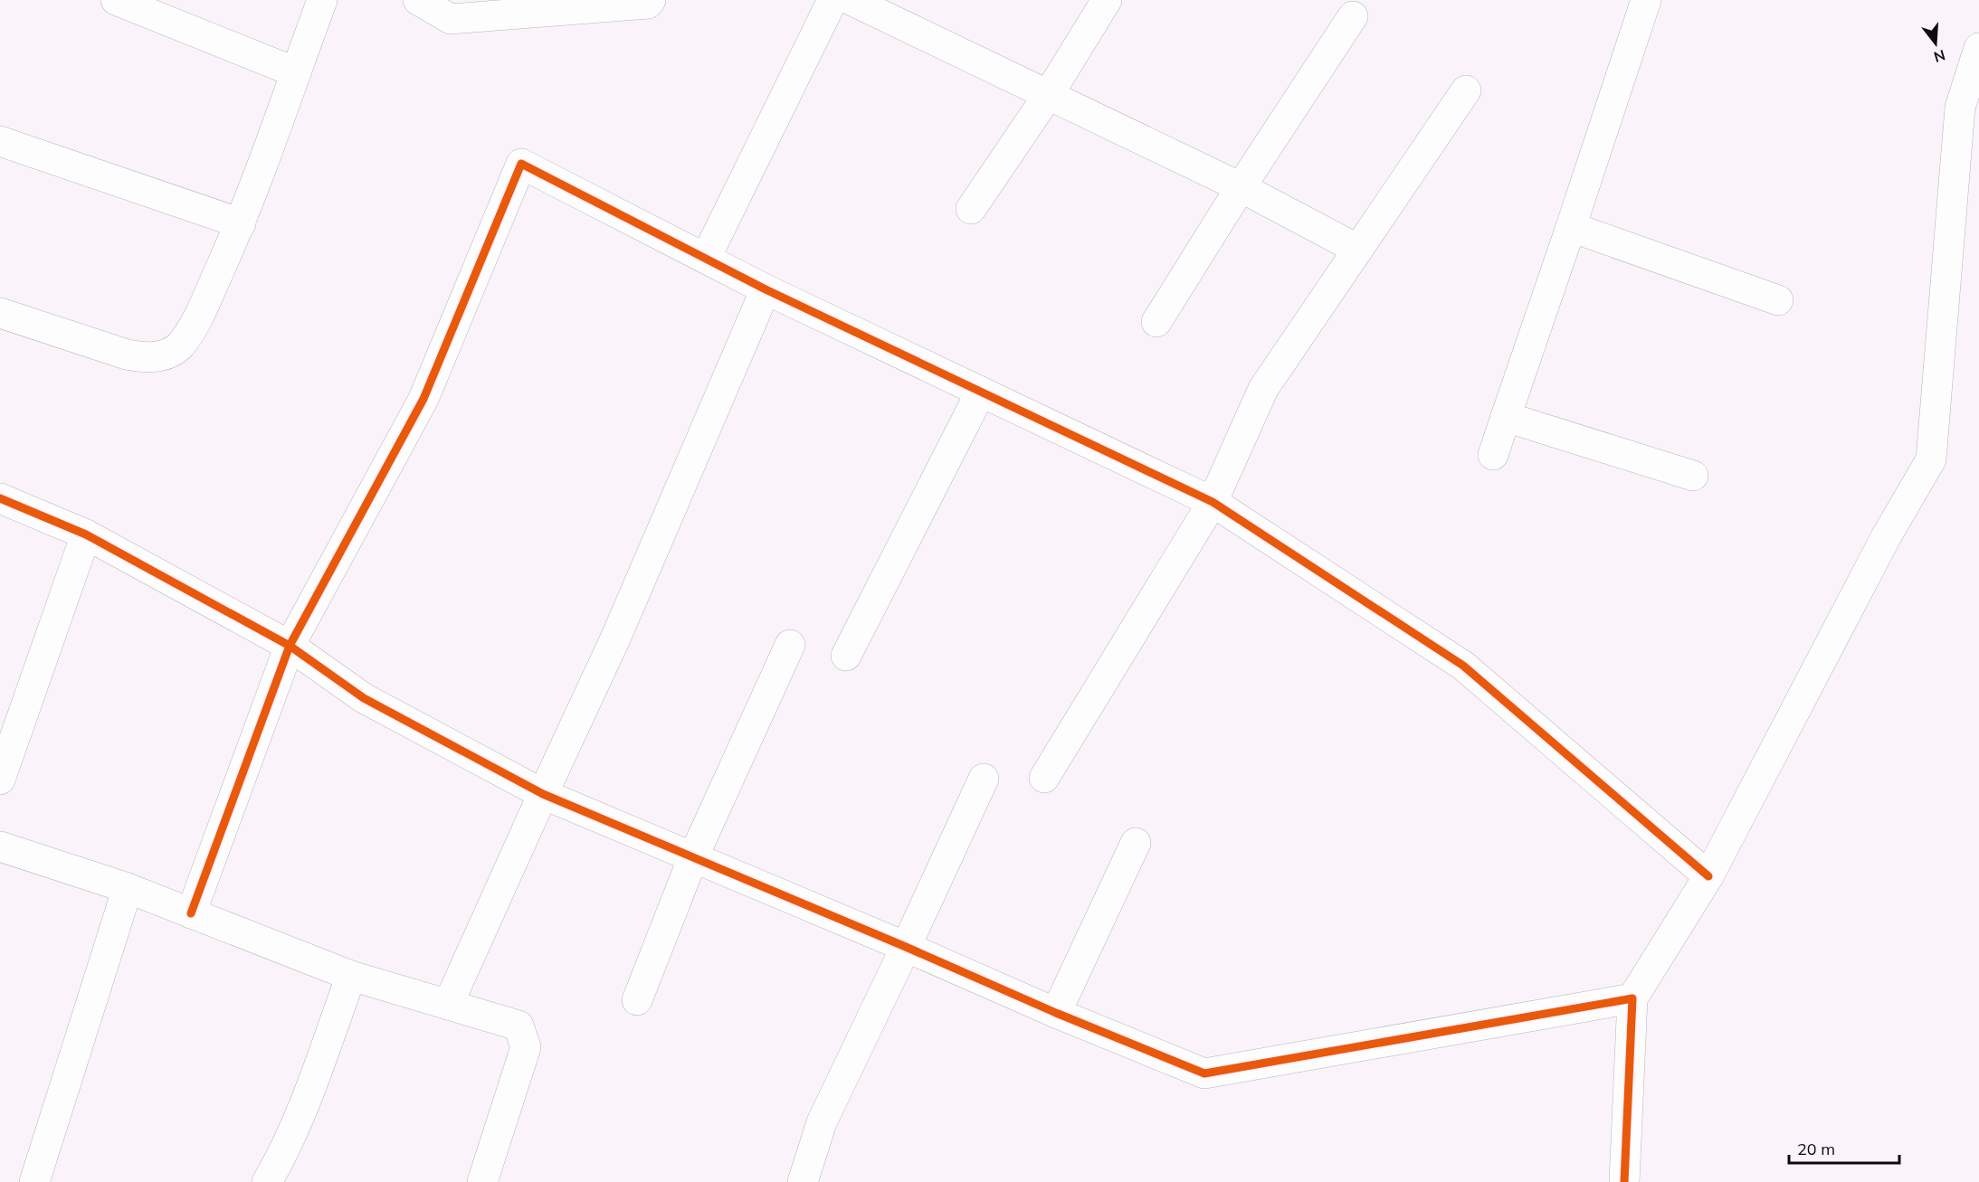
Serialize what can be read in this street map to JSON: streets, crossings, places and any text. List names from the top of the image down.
{
  "scale_bar": "20 m",
  "north": "bottom"
}
